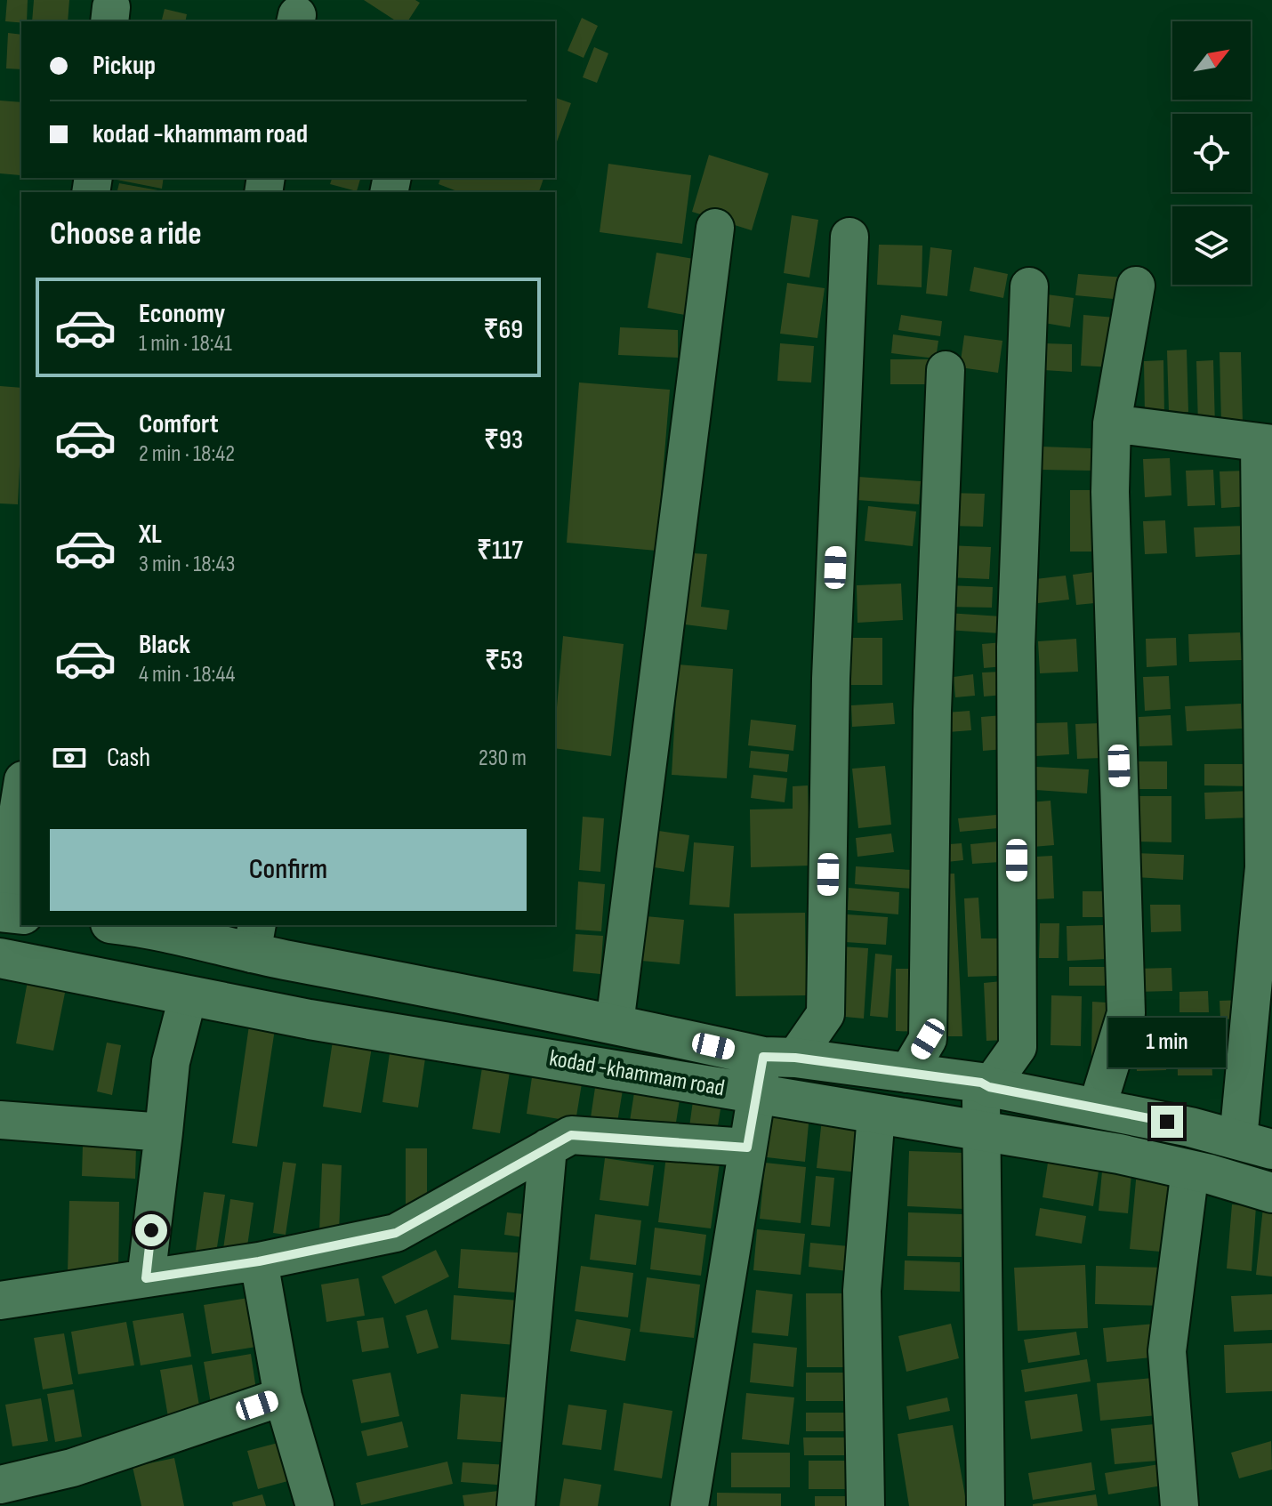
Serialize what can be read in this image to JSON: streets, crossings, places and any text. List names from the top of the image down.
{
  "streets": {
    "main road": ["kodad -khammam road"]
  },
  "north": "top right",
  "page": {
    "banner": ["Pickup", "kodad -khammam road"],
    "heading": "Choose a ride",
    "list": [
      {
        "name": "Economy",
        "note": "1 min · 18:41",
        "value": "₹69"
      },
      {
        "name": "Comfort",
        "note": "2 min · 18:42",
        "value": "₹93"
      },
      {
        "name": "XL",
        "note": "3 min · 18:43",
        "value": "₹117"
      },
      {
        "name": "Black",
        "note": "4 min · 18:44",
        "value": "₹53"
      }
    ],
    "pay": ["Cash", "230 m"],
    "buttons": "Confirm",
    "bubble": "1 min"
  }
}
